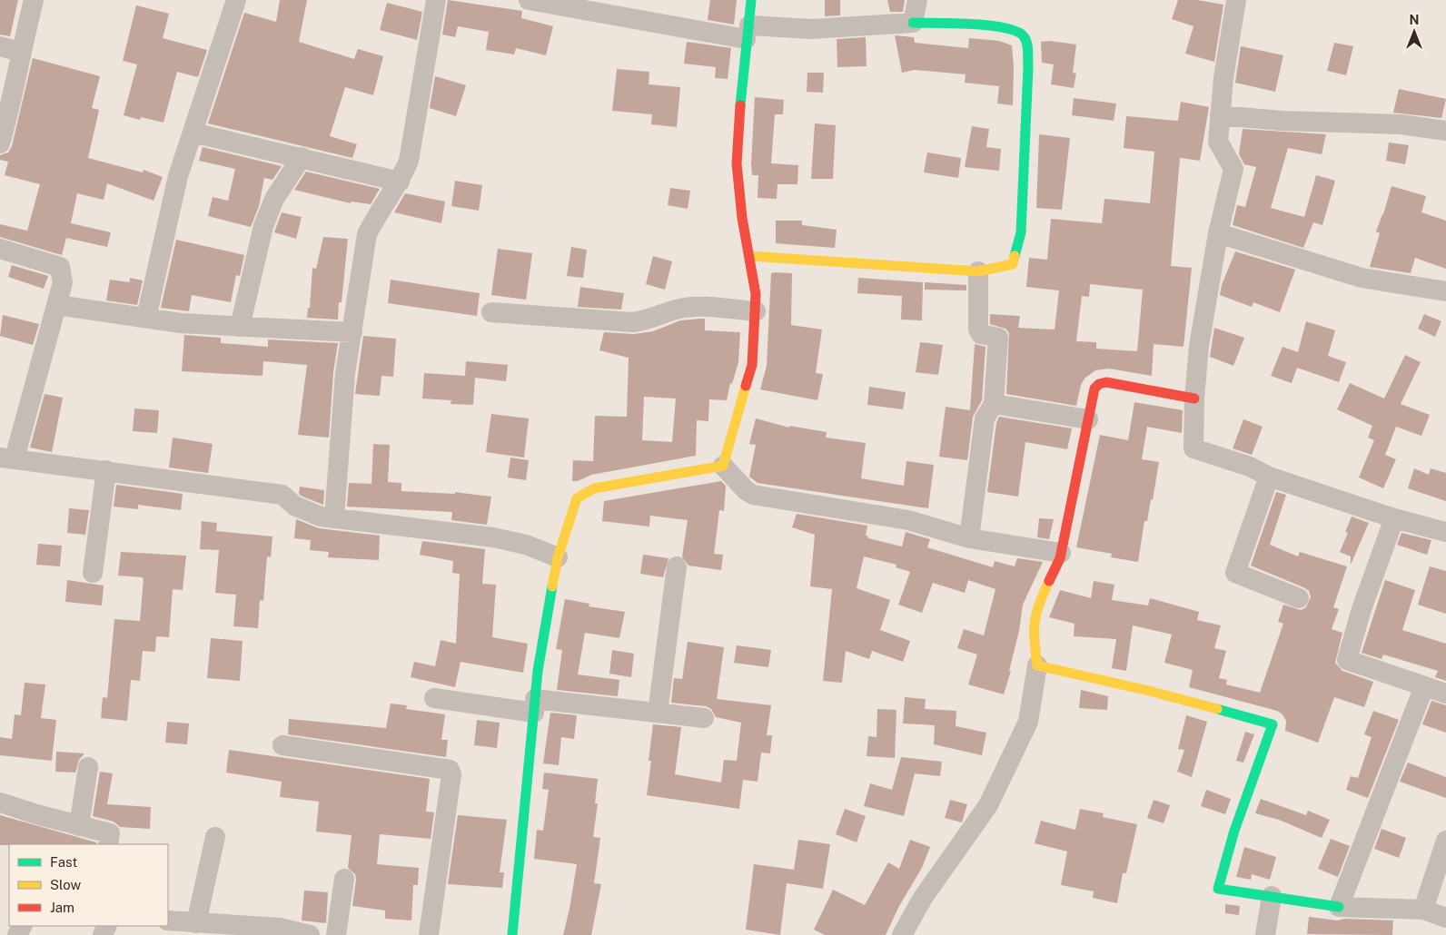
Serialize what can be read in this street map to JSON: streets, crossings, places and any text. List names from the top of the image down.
{
  "legend": ["Fast", "Slow", "Jam"],
  "north": "top"
}
